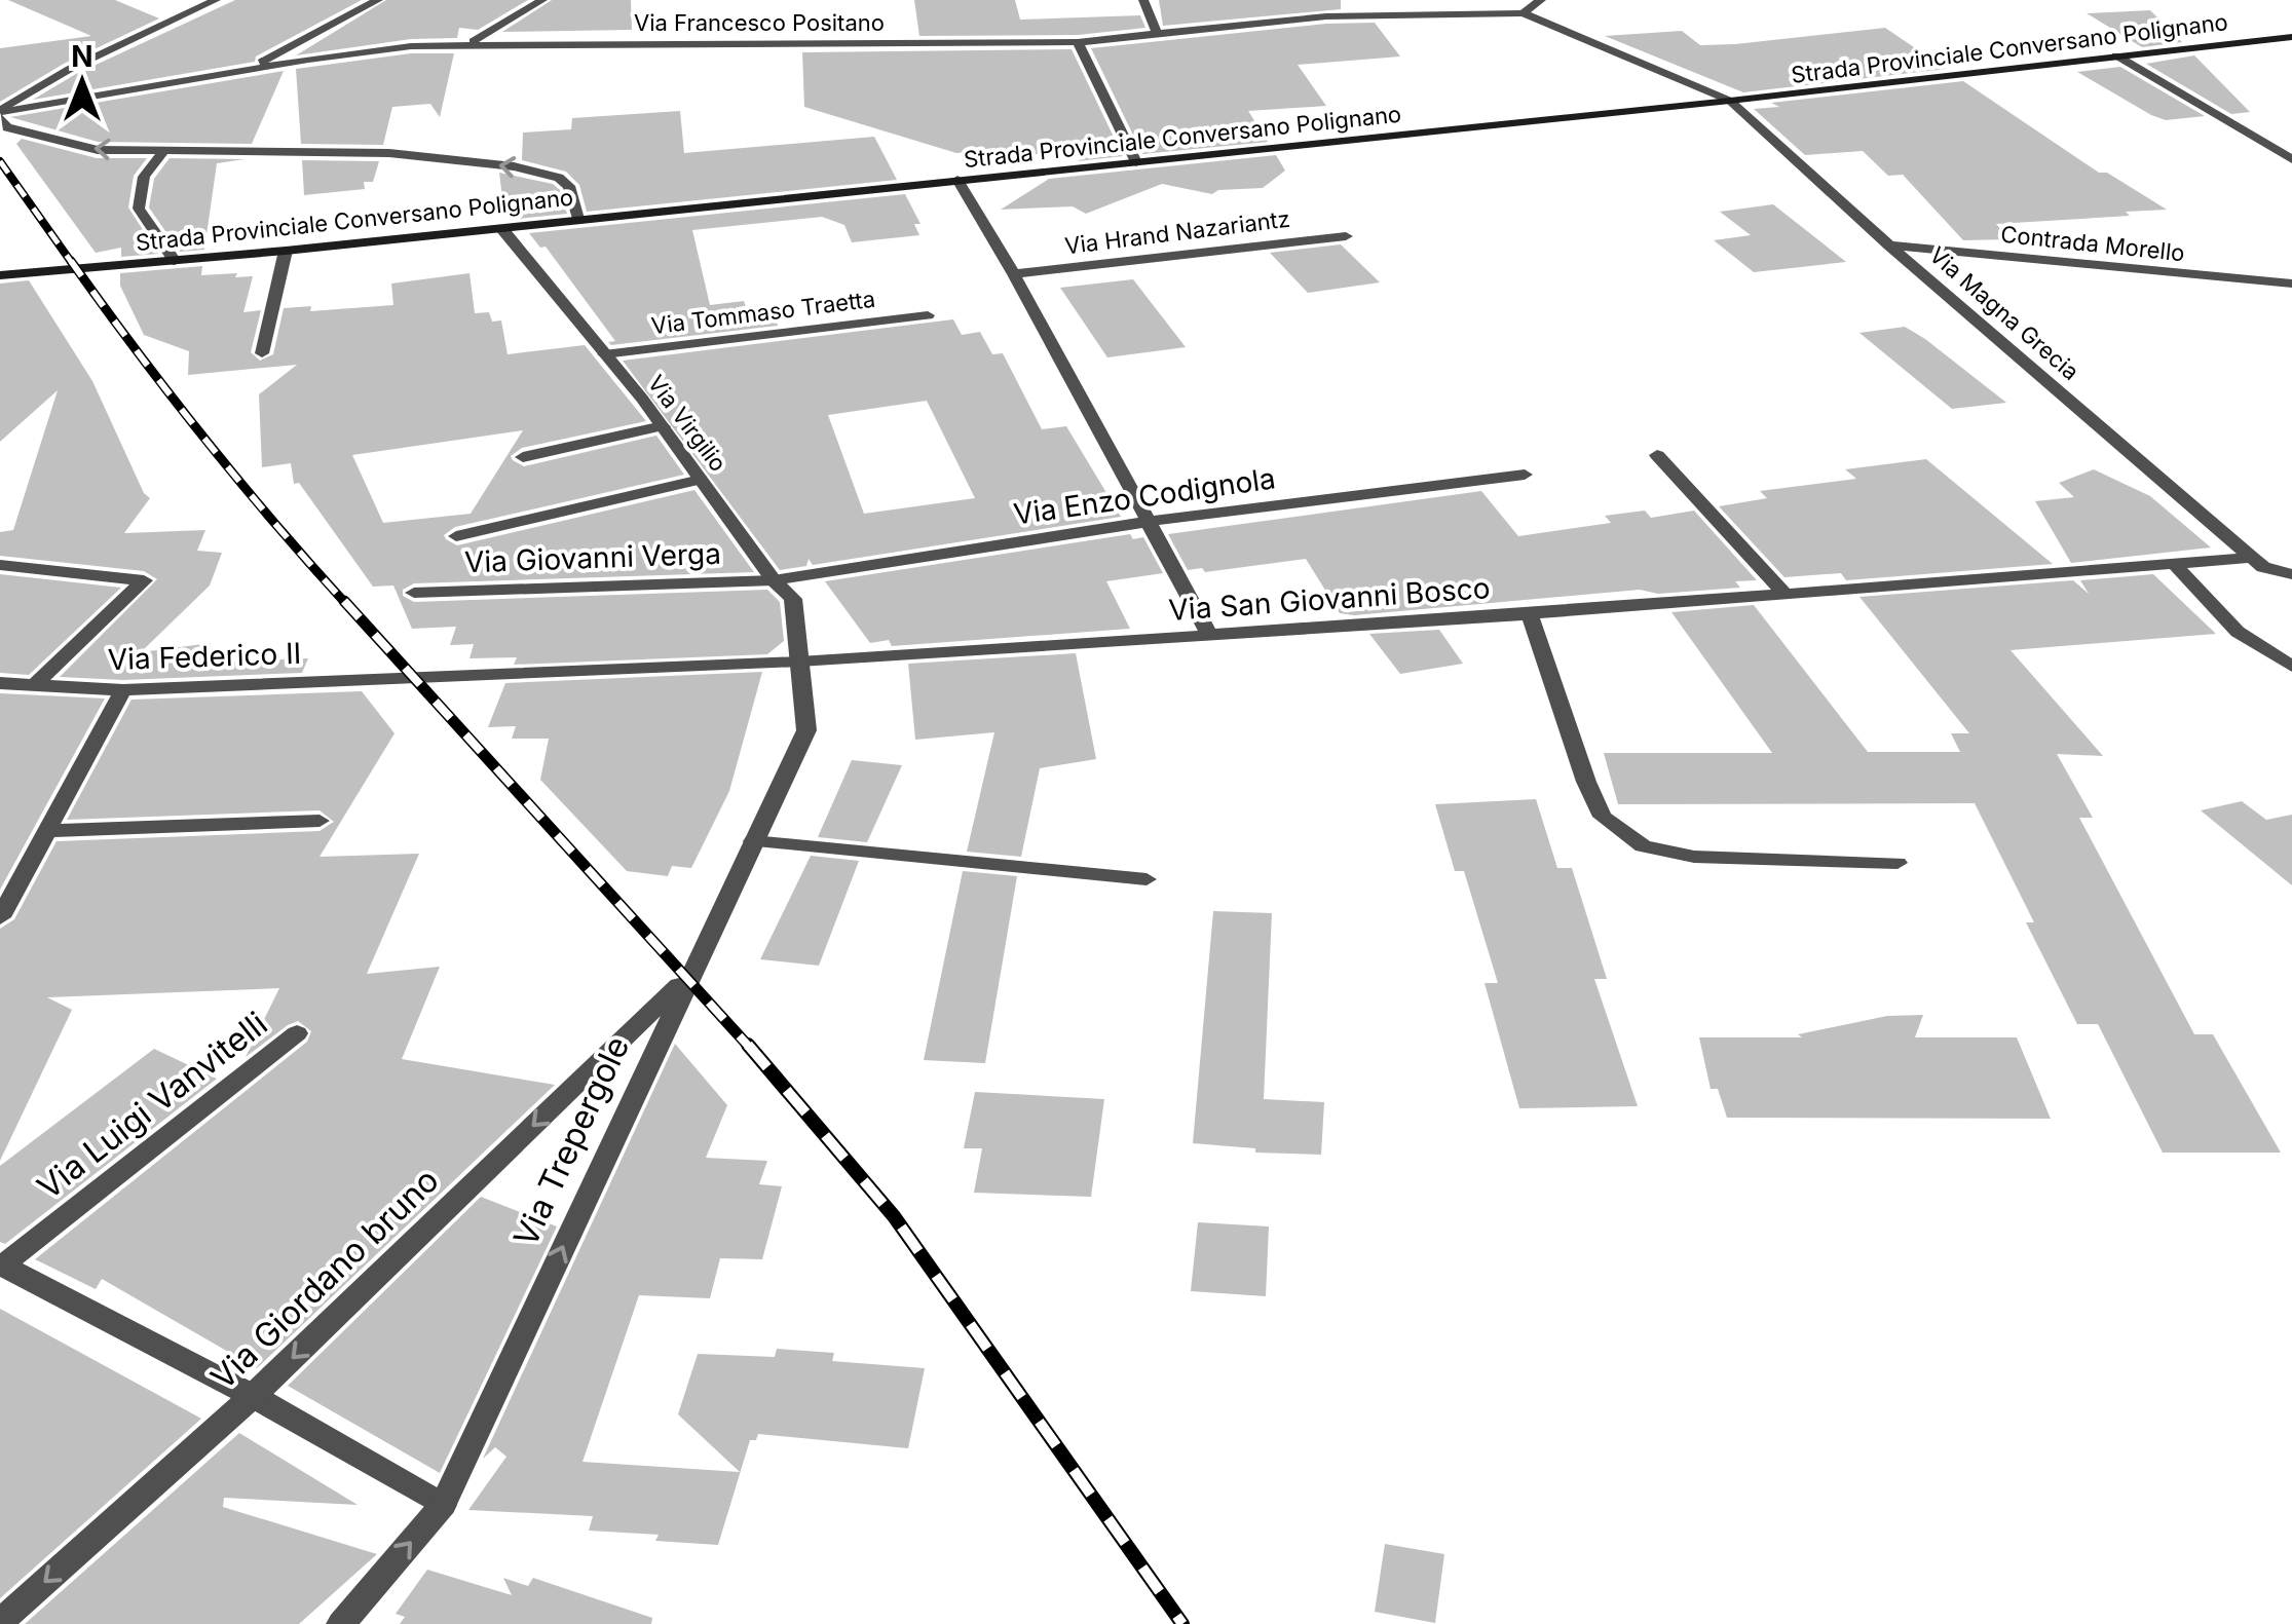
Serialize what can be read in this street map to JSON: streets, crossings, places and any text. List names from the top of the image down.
{
  "streets": {
    "main road": ["Strada Provinciale Conversano Polignano"],
    "street": [
      "Via Francesco Positano",
      "Via Hrand Nazariantz",
      "Contrada Morello",
      "Via Tommaso Traetta",
      "Via Magna Grecia",
      "Via Virgilio",
      "Via Enzo Codignola",
      "Via Giovanni Verga",
      "Via San Giovanni Bosco",
      "Via Federico II",
      "Via Luigi Vanvitelli",
      "Via Trepergole",
      "Via Giordano bruno"
    ]
  },
  "crossings": [
    ["Via Francesco Positano", "Via Magna Grecia"],
    ["Strada Provinciale Conversano Polignano", "Via Magna Grecia"],
    ["Strada Provinciale Conversano Polignano", "Via Virgilio"],
    ["Contrada Morello", "Via Magna Grecia"],
    ["Via Tommaso Traetta", "Via Virgilio"],
    ["Via Magna Grecia", "Via San Giovanni Bosco"],
    ["Via Virgilio", "Via Enzo Codignola"],
    ["Via Virgilio", "Via Giovanni Verga"],
    ["Via Virgilio", "Via San Giovanni Bosco"],
    ["Via Virgilio", "Via Trepergole"],
    ["Via Enzo Codignola", "Via Giovanni Verga"],
    ["Via San Giovanni Bosco", "Via Federico II"],
    ["Via San Giovanni Bosco", "Via Trepergole"],
    ["Via Trepergole", "Via Giordano bruno"]
  ],
  "one_way": ["Via Trepergole", "Via Giordano bruno"],
  "north": "top"
}
